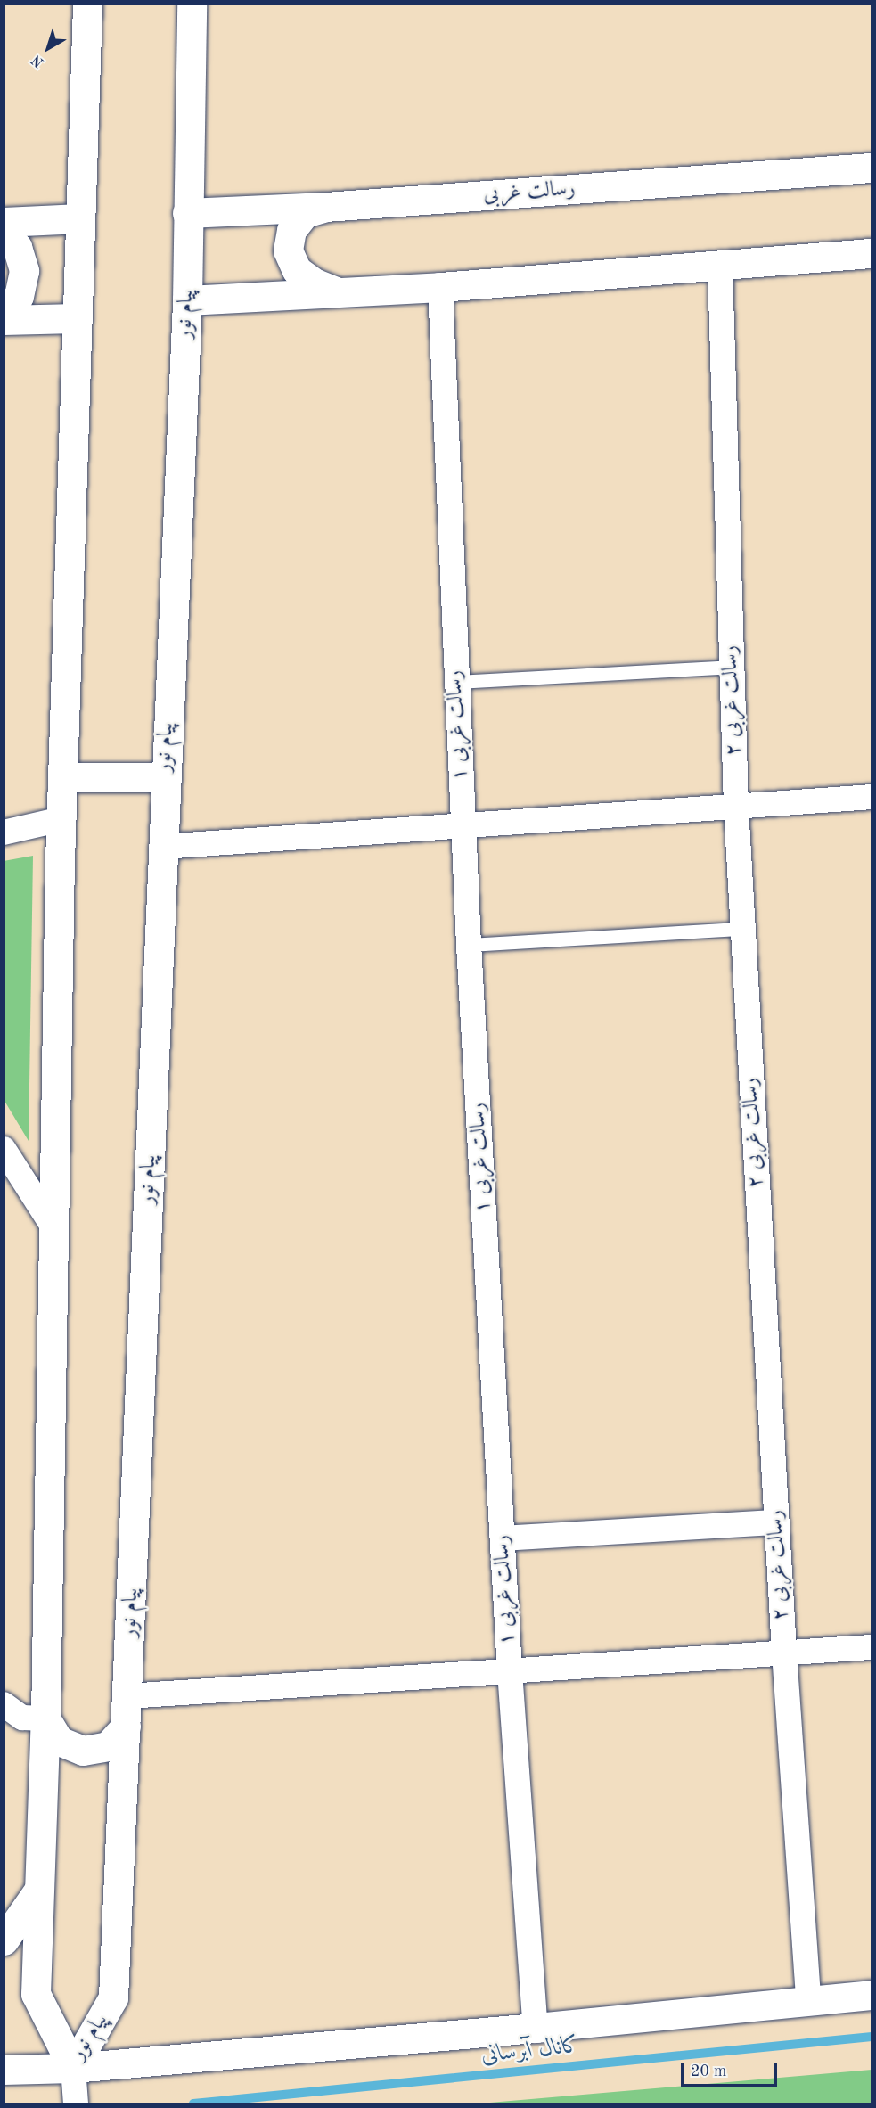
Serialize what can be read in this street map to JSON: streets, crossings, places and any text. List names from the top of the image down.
{
  "streets": {
    "street": [
      "رسالت غربی",
      "پیام نور",
      "رسالت غربی ۲",
      "رسالت غربی ۱"
    ]
  },
  "crossings": [
    ["رسالت غربی", "پیام نور"]
  ],
  "water": ["کانال آبرسانی"],
  "scale_bar": "20 m",
  "north": "bottom left"
}
